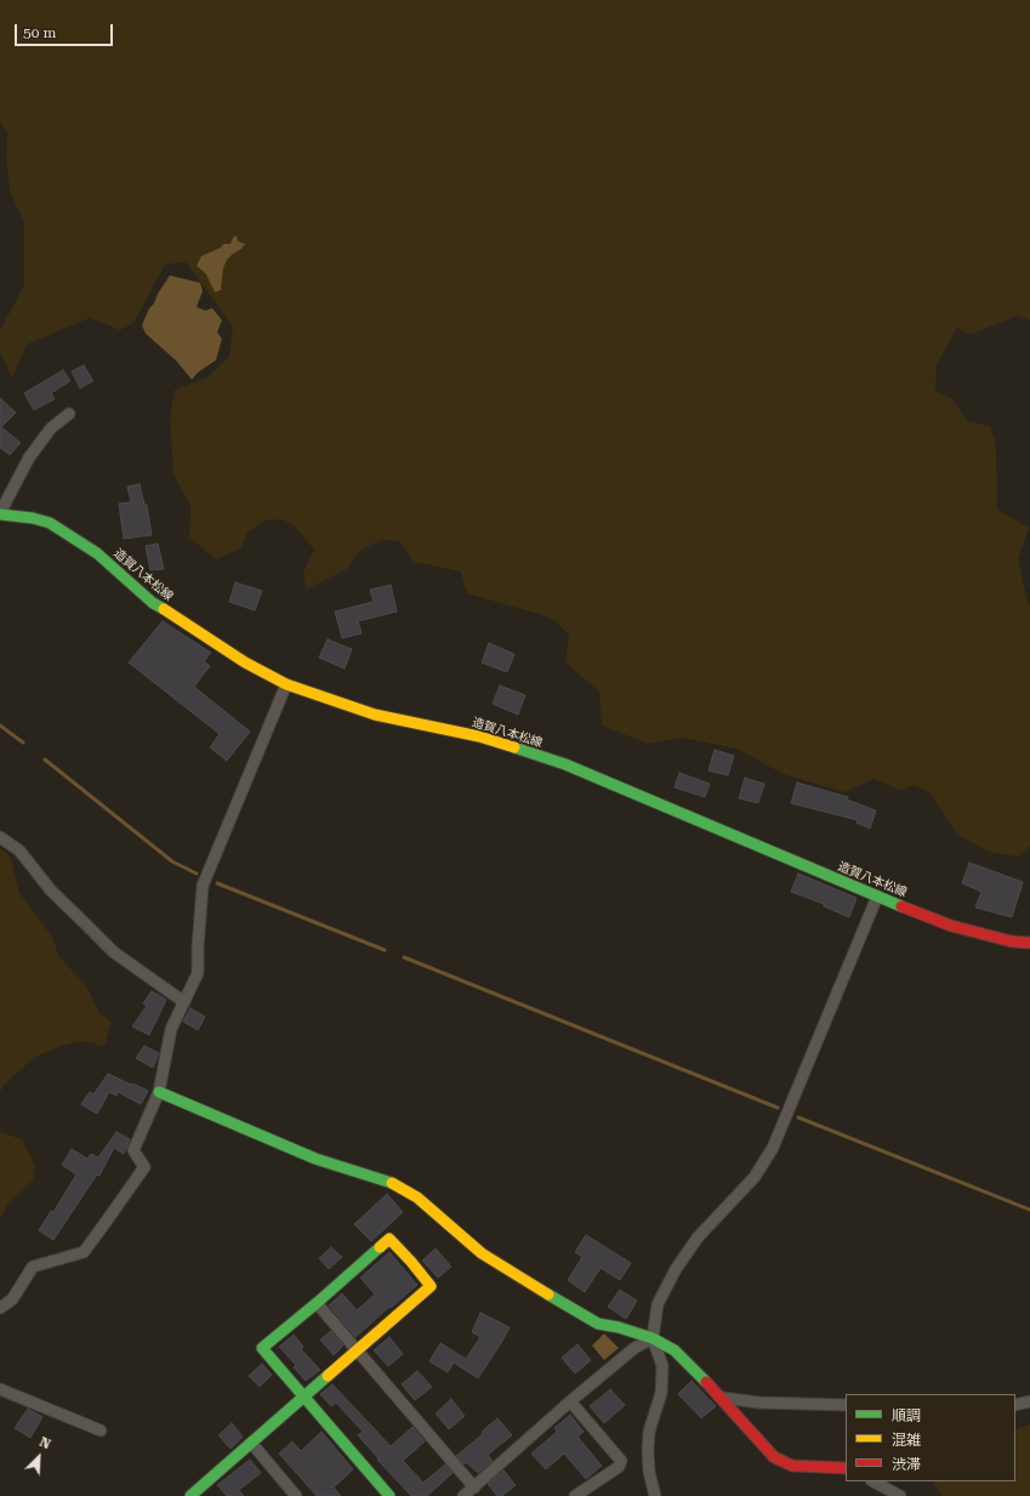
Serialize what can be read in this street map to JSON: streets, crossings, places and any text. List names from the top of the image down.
{
  "streets": {
    "street": ["造賀八本松線"]
  },
  "legend": ["順調", "混雑", "渋滞"],
  "scale_bar": "50 m",
  "north": "top right"
}
